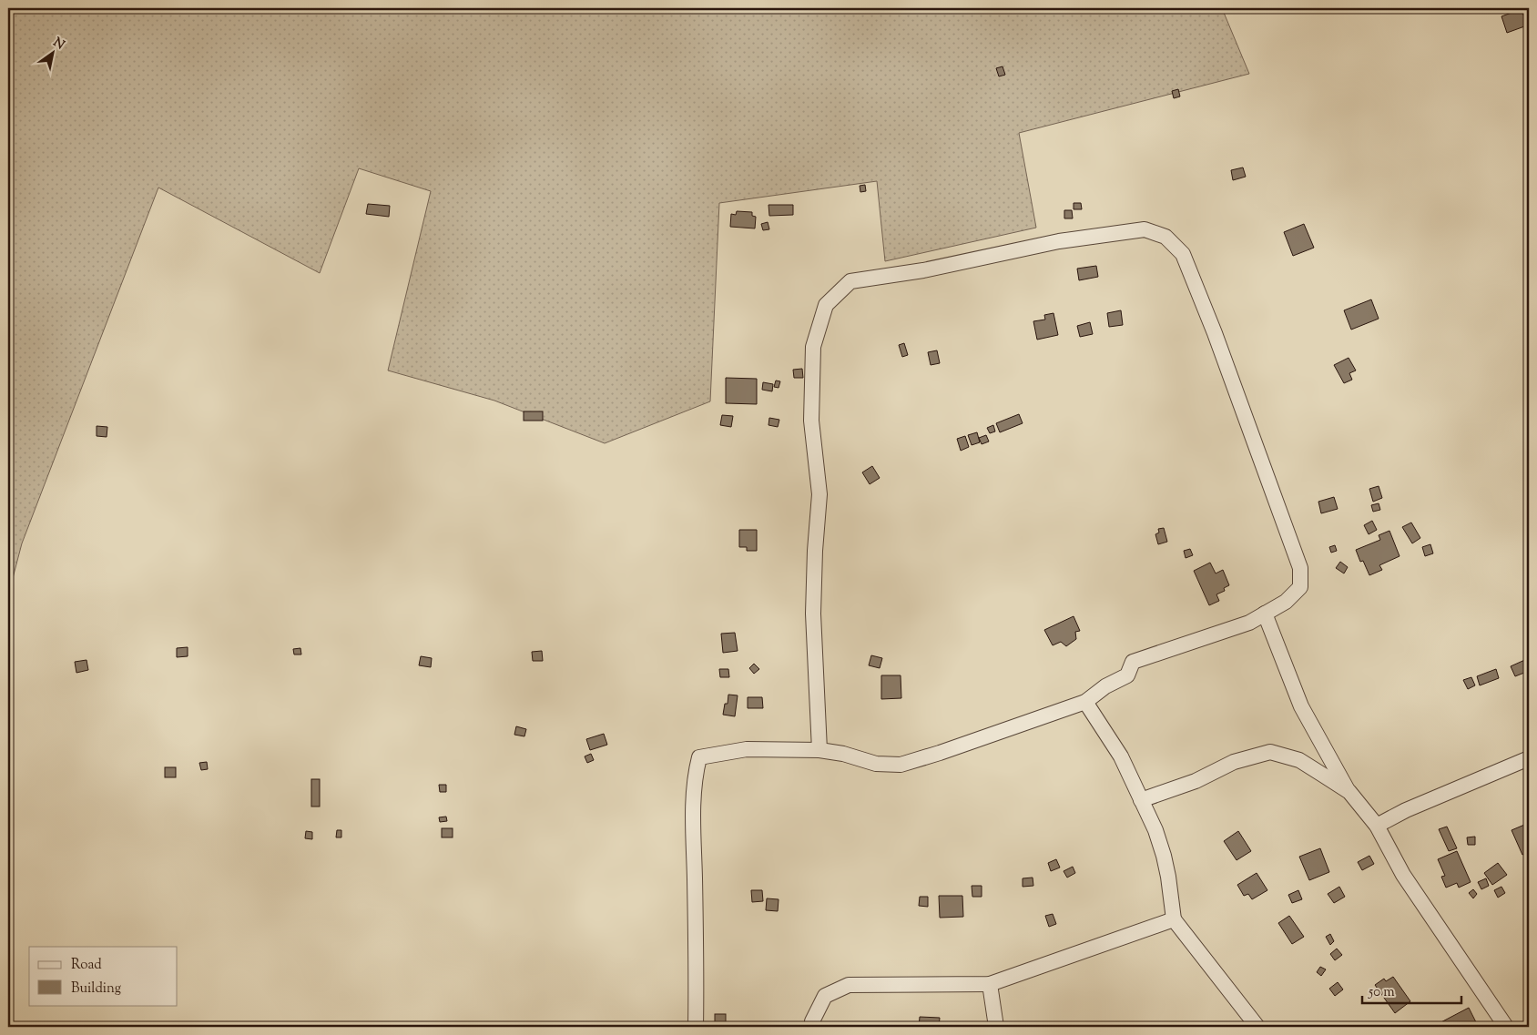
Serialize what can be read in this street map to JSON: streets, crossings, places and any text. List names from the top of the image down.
{
  "legend": ["Road", "Building"],
  "scale_bar": "50 m",
  "north": "top right"
}
